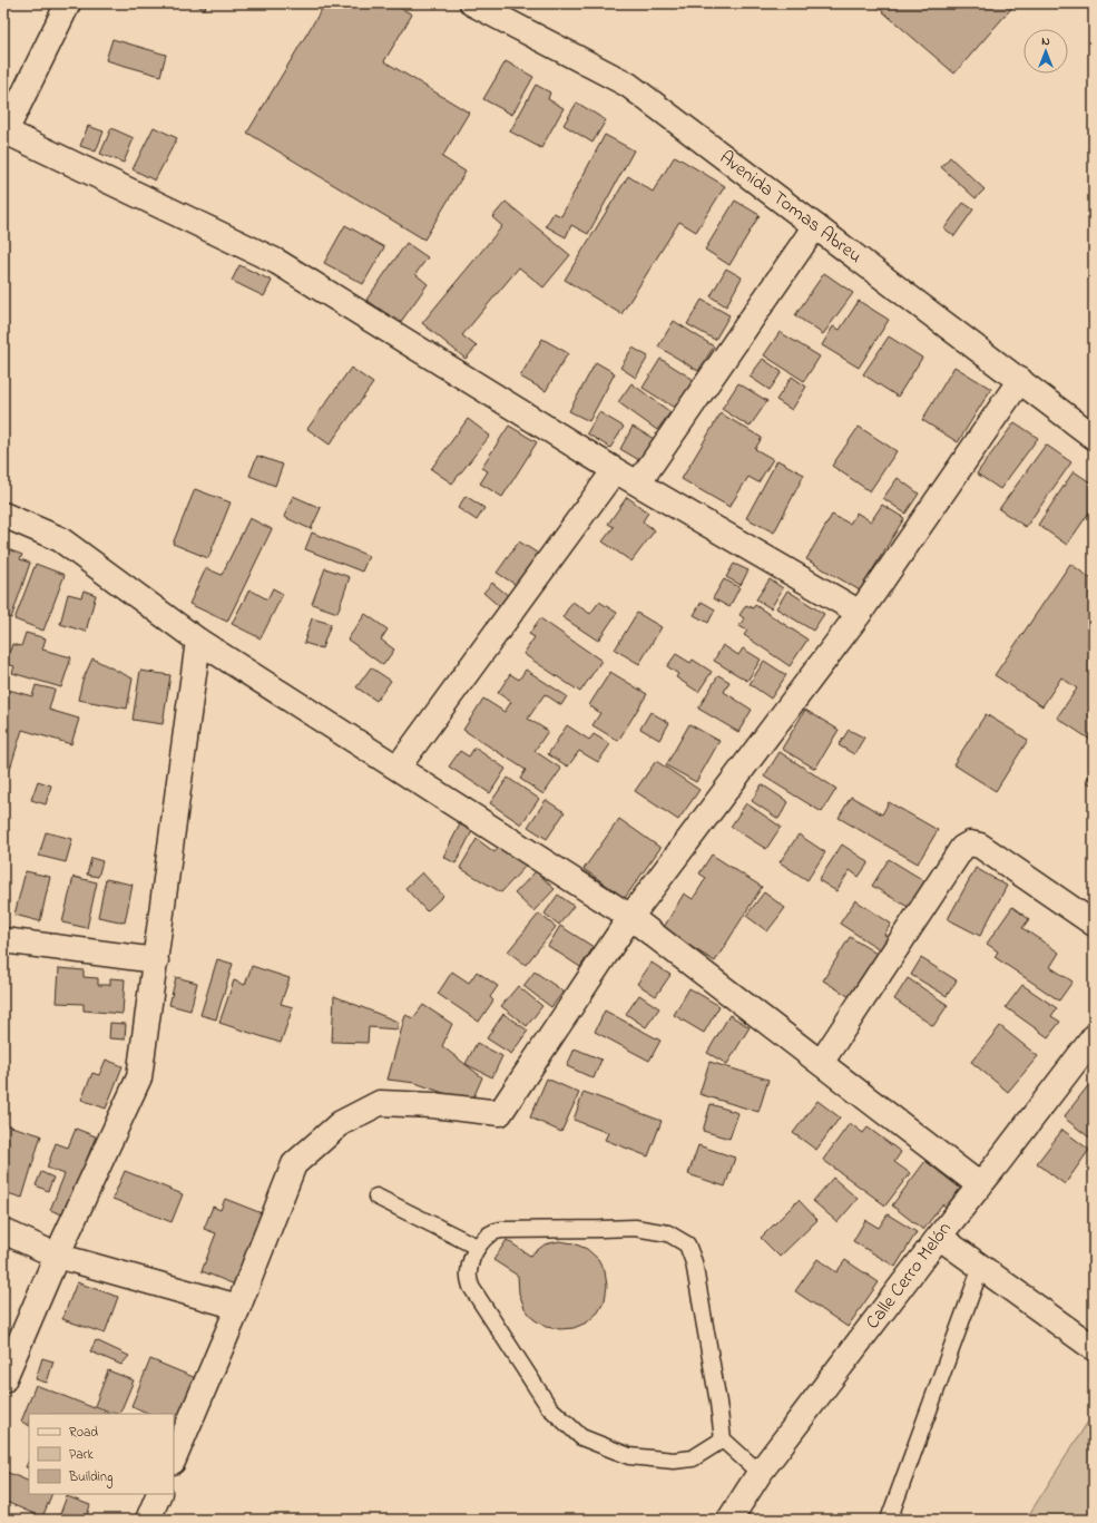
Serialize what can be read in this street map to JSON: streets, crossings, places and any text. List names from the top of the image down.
{
  "streets": {
    "street": ["Avenida Tomas Abreu", "Calle Cerro Melón"]
  },
  "legend": ["Road", "Park", "Building"],
  "north": "top"
}
